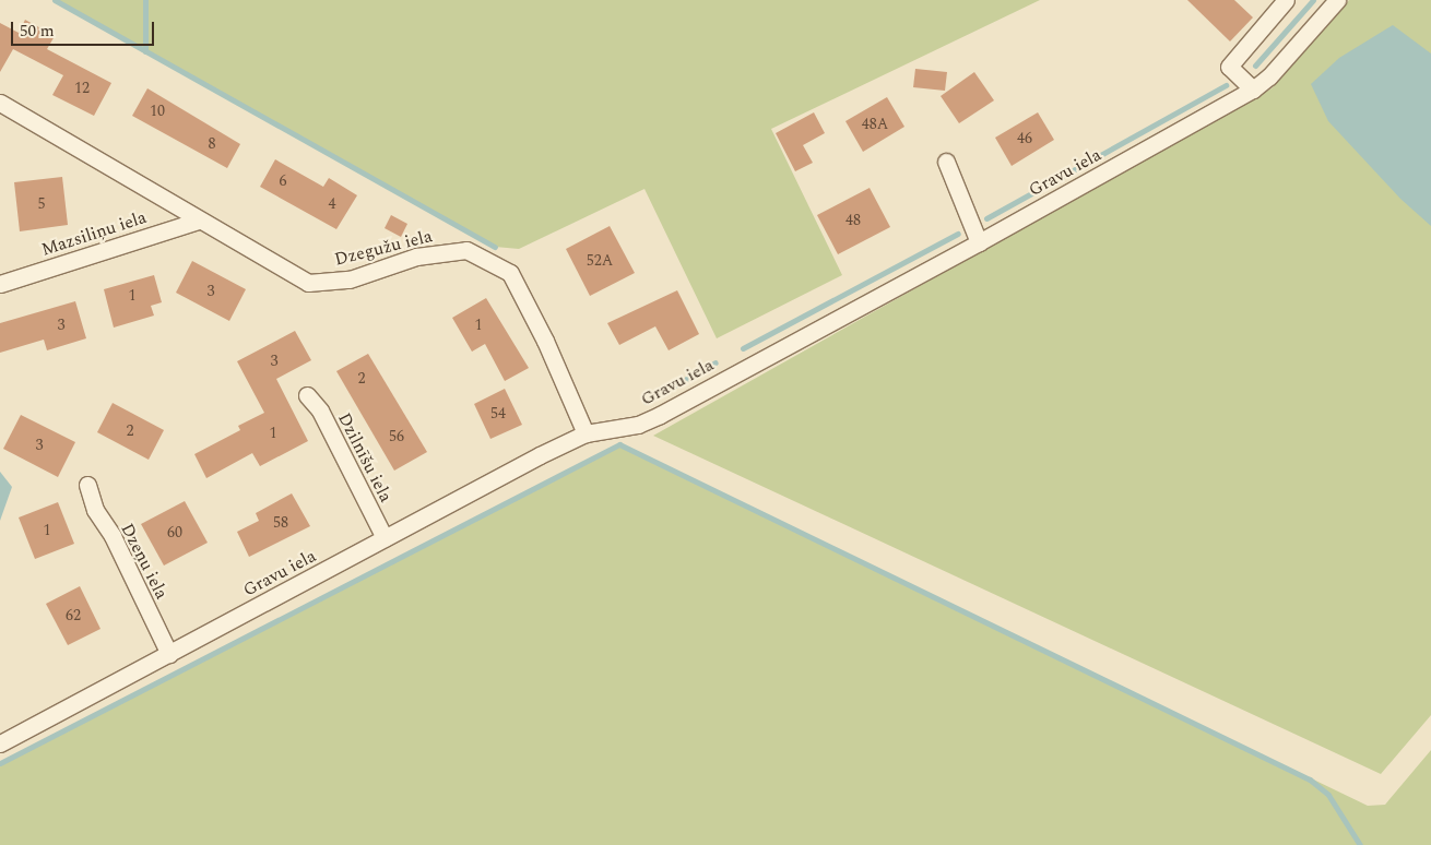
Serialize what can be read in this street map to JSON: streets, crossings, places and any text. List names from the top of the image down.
{
  "streets": {
    "street": [
      "Gravu iela",
      "Mazsiliņu iela",
      "Dzegužu iela",
      "Dzilnīšu iela",
      "Dzeņu iela"
    ]
  },
  "crossings": [
    ["Gravu iela", "Dzegužu iela"],
    ["Gravu iela", "Dzilnīšu iela"],
    ["Gravu iela", "Dzeņu iela"],
    ["Mazsiliņu iela", "Dzegužu iela"]
  ],
  "house_numbers": [
    "12",
    "10",
    "48A",
    "46",
    "8",
    "6",
    "5",
    "4",
    "48",
    "52A",
    "3",
    "1",
    "3",
    "1",
    "3",
    "2",
    "54",
    "2",
    "1",
    "56",
    "3",
    "58",
    "1",
    "60",
    "62"
  ],
  "scale_bar": "50 m"
}
